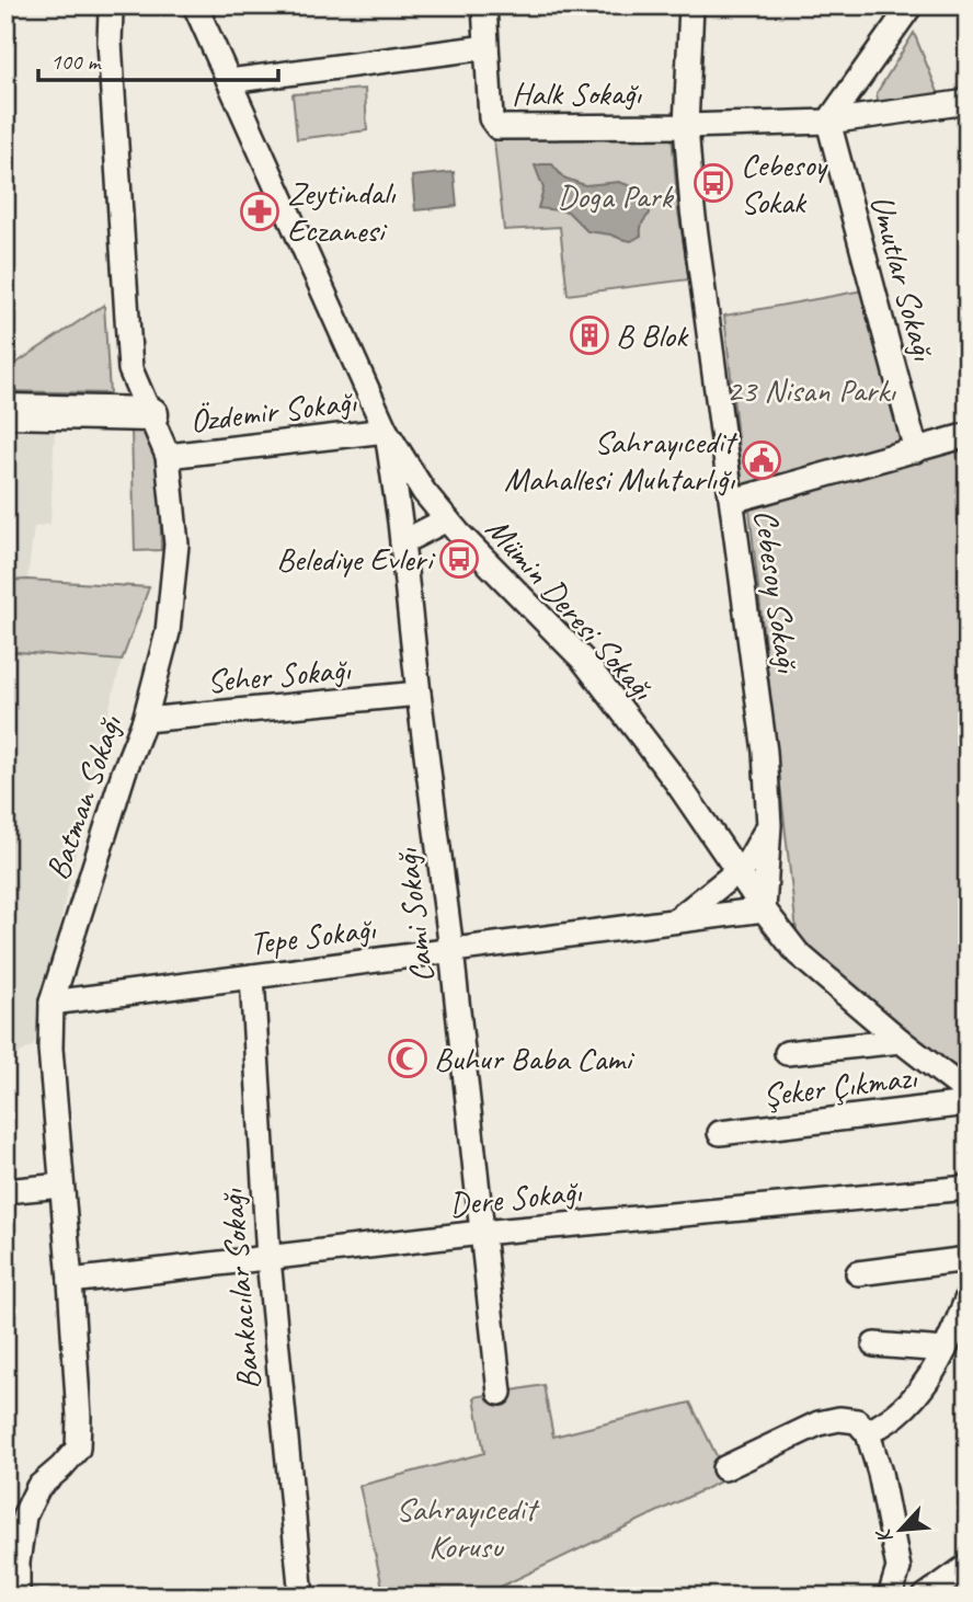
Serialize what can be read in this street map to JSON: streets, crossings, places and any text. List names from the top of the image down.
{
  "streets": {
    "street": [
      "Halk Sokağı",
      "Umutlar Sokağı",
      "Özdemir Sokağı",
      "Cebesoy Sokağı",
      "Mümin Deresi Sokağı",
      "Seher Sokağı",
      "Batman Sokağı",
      "Cami Sokağı",
      "Tepe Sokağı",
      "Şeker Çıkmazı",
      "Dere Sokağı",
      "Bankacılar Sokağı"
    ]
  },
  "crossings": [
    ["Halk Sokağı", "Cebesoy Sokağı"],
    ["Özdemir Sokağı", "Mümin Deresi Sokağı"],
    ["Özdemir Sokağı", "Batman Sokağı"],
    ["Özdemir Sokağı", "Cami Sokağı"],
    ["Cebesoy Sokağı", "Mümin Deresi Sokağı"],
    ["Mümin Deresi Sokağı", "Cami Sokağı"],
    ["Mümin Deresi Sokağı", "Tepe Sokağı"],
    ["Seher Sokağı", "Batman Sokağı"],
    ["Seher Sokağı", "Cami Sokağı"],
    ["Batman Sokağı", "Tepe Sokağı"],
    ["Batman Sokağı", "Dere Sokağı"],
    ["Cami Sokağı", "Tepe Sokağı"],
    ["Cami Sokağı", "Dere Sokağı"],
    ["Tepe Sokağı", "Bankacılar Sokağı"],
    ["Dere Sokağı", "Bankacılar Sokağı"]
  ],
  "parks": ["Doga Park", "23 Nisan Parkı", "Sahrayıcedit Korusu"],
  "places": {
    "bus stop": ["Cebesoy Sokak", "Belediye Evleri"],
    "pharmacy": ["Zeytindalı Eczanesi"],
    "building": ["B Blok"],
    "public building": ["Sahrayıcedit Mahallesi Muhtarlığı"],
    "mosque": ["Buhur Baba Cami"]
  },
  "scale_bar": "100 m",
  "north": "bottom left"
}
